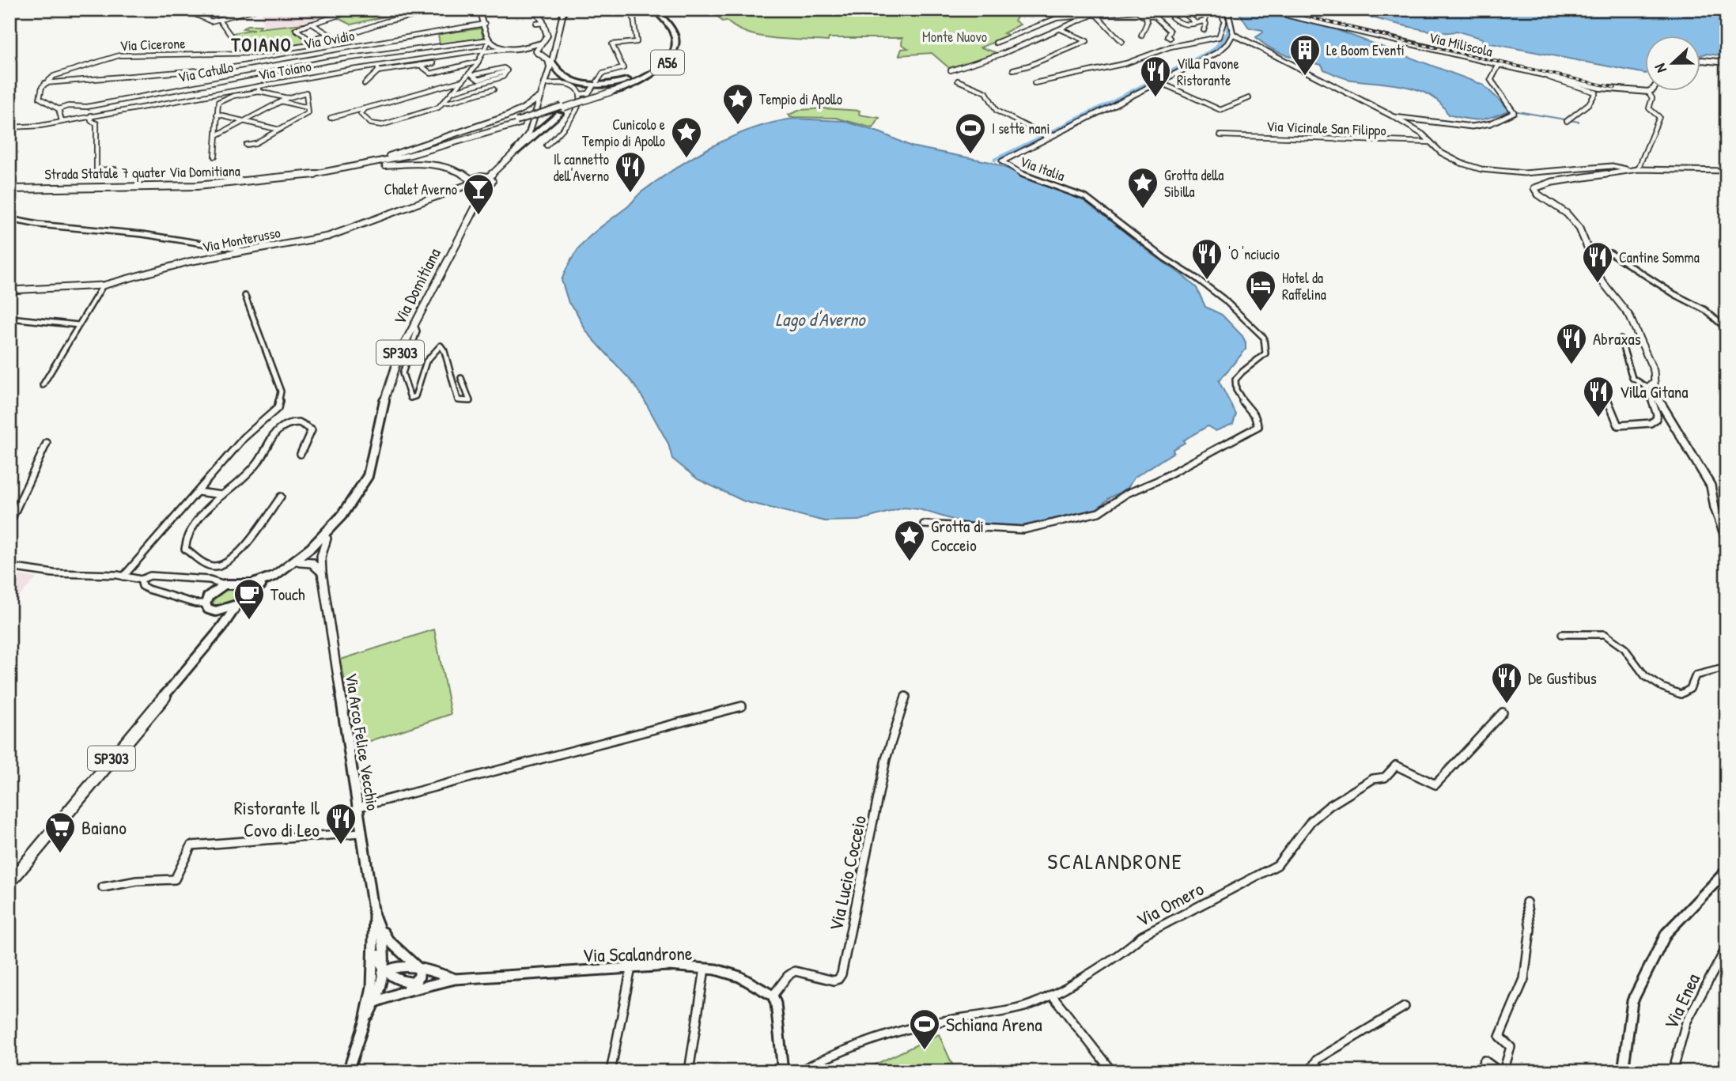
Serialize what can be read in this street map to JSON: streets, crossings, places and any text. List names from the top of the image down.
{
  "streets": {
    "highway": ["A56"],
    "main road": [
      "Via Miliscola",
      "Strada Statale 7 quater Via Domitiana",
      "Via Domitiana",
      "SP303"
    ],
    "street": [
      "Via Ovidio",
      "Via Cicerone",
      "Via Toiano",
      "Via Catullo",
      "Via Vicinale San Filippo",
      "Via Italia",
      "Via Monterusso",
      "Via Arco Felice Vecchio",
      "Via Lucio Cocceio",
      "Via Omero",
      "Via Scalandrone",
      "Via Enea"
    ]
  },
  "crossings": [
    ["Via Ovidio", "Via Cicerone"],
    ["A56", "Strada Statale 7 quater Via Domitiana"],
    ["Via Domitiana", "SP303"],
    ["Via Domitiana", "Via Arco Felice Vecchio"],
    ["Via Lucio Cocceio", "Via Scalandrone"]
  ],
  "districts": ["TOIANO", "SCALANDRONE"],
  "water": ["Lago d'Averno"],
  "parks": ["Monte Nuovo"],
  "places": {
    "building": ["Le Boom Eventi"],
    "restaurant": [
      "Villa Pavone Ristorante",
      "Il cannetto dell'Averno",
      "'O 'nciucio",
      "Cantine Somma",
      "Abraxas",
      "Villa Gitana",
      "De Gustibus",
      "Ristorante Il Covo di Leo"
    ],
    "place": [
      "Tempio di Apollo",
      "Cunicolo e Tempio di Apollo",
      "Grotta della Sibilla",
      "Grotta di Cocceio"
    ],
    "sports": ["I sette nani", "Schiana Arena"],
    "bar": ["Chalet Averno"],
    "hotel": ["Hotel da Raffelina"],
    "cafe": ["Touch"],
    "supermarket": ["Baiano"]
  },
  "north": "left"
}
